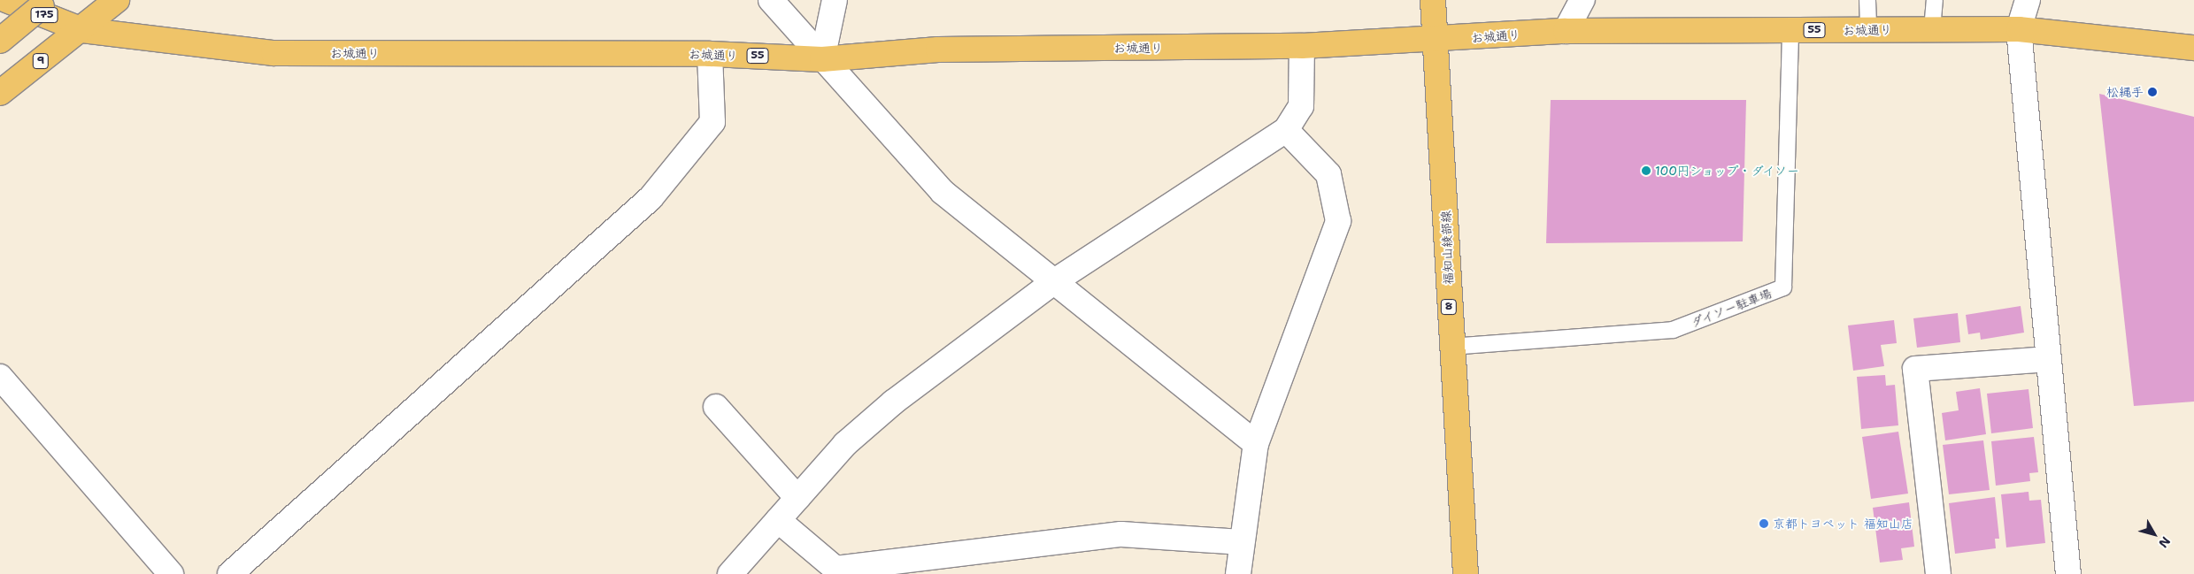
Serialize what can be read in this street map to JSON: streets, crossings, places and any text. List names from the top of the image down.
{
  "streets": {
    "main road": [
      "175",
      "55",
      "お城通り",
      "9",
      "福知山綾部線",
      "8"
    ],
    "lane": ["ダイソー駐車場"]
  },
  "crossings": [
    ["175", "お城通り"],
    ["175", "9"],
    ["お城通り", "9"],
    ["お城通り", "福知山綾部線"],
    ["お城通り", "ダイソー駐車場"],
    ["福知山綾部線", "ダイソー駐車場"]
  ],
  "places": ["松縄手", "100円ショップ・ダイソー", "京都トヨペット 福知山店"],
  "north": "bottom right"
}
